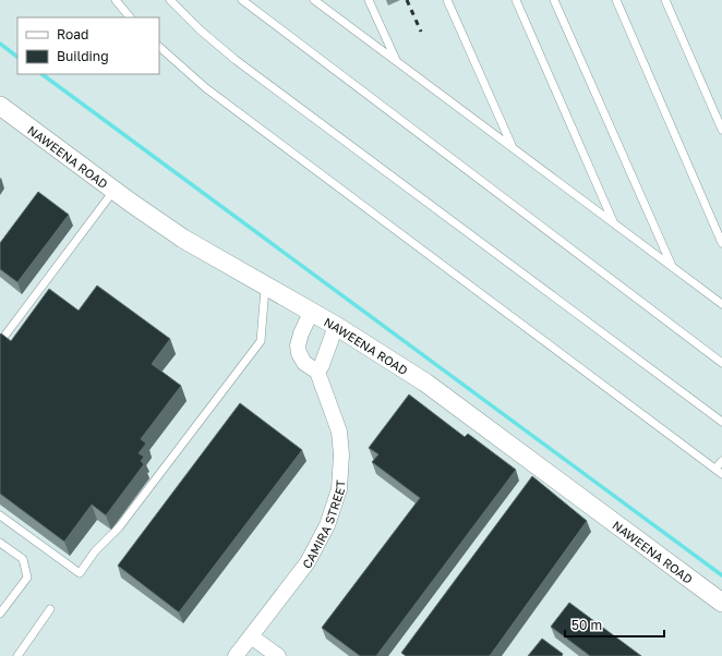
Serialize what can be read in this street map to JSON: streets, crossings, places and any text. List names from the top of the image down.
{
  "streets": {
    "street": ["NAWEENA ROAD", "CAMIRA STREET"]
  },
  "crossings": [
    ["NAWEENA ROAD", "CAMIRA STREET"]
  ],
  "legend": ["Road", "Building"],
  "scale_bar": "50 m"
}
